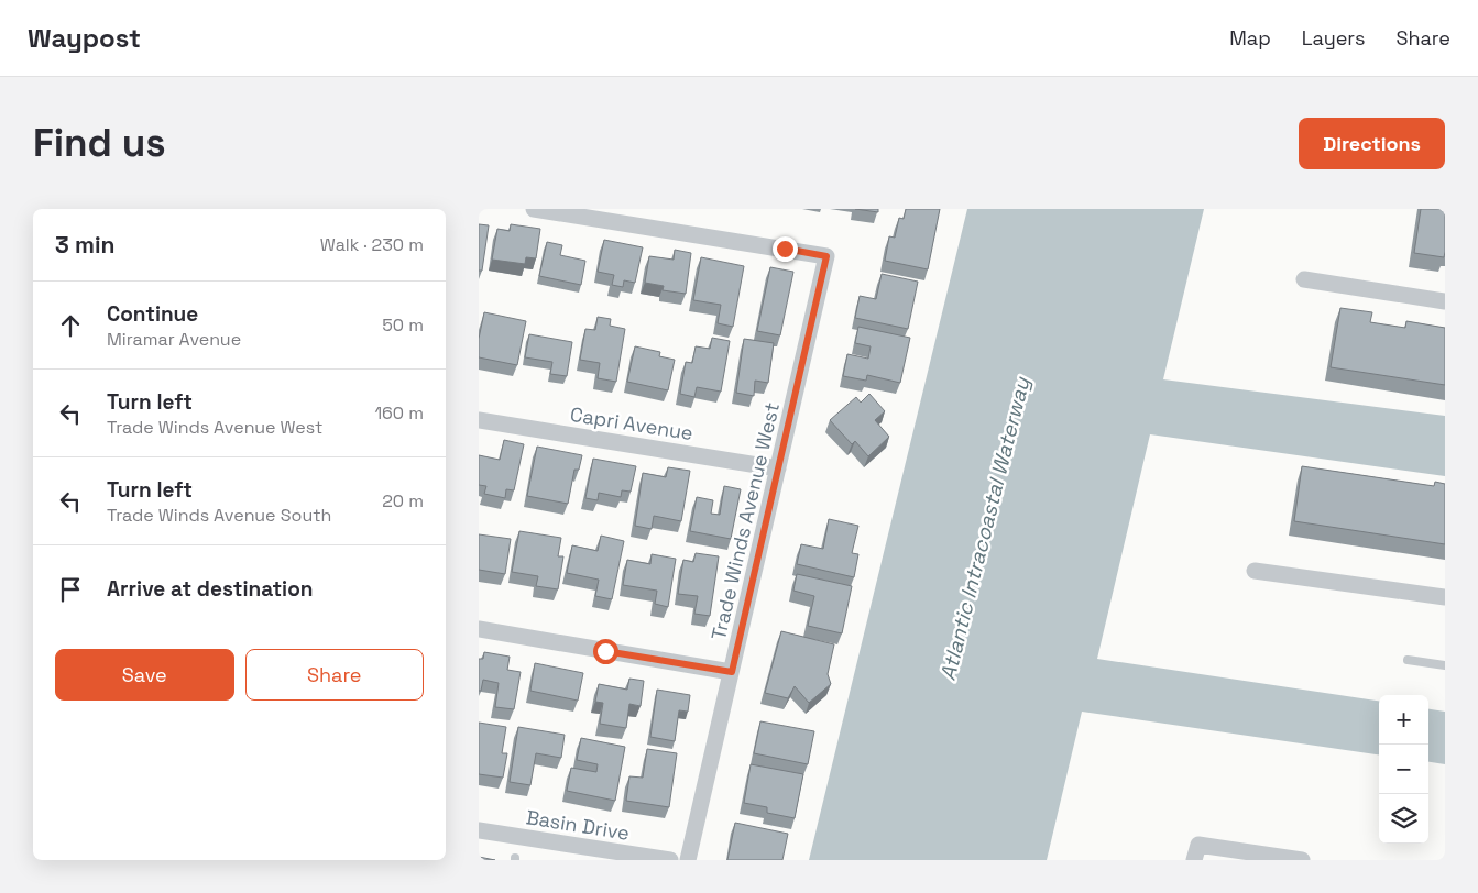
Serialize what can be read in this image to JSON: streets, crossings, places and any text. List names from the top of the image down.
{
  "streets": {
    "street": ["Capri Avenue", "Trade Winds Avenue West", "Basin Drive"]
  },
  "crossings": [
    ["Capri Avenue", "Trade Winds Avenue West"]
  ],
  "water": ["Atlantic Intracoastal Waterway"],
  "page": {
    "header": "Waypost",
    "nav": ["Map", "Layers", "Share"],
    "buttons": [
      "Directions",
      ["Save", "Share"]
    ],
    "title": "Find us",
    "heading": ["3 min", "Walk · 230 m"],
    "list": [
      ["Continue", "Miramar Avenue", "50 m"],
      ["Turn left", "Trade Winds Avenue West", "160 m"],
      ["Turn left", "Trade Winds Avenue South", "20 m"],
      "Arrive at destination"
    ],
    "map_buttons": ["+", "−"]
  }
}
